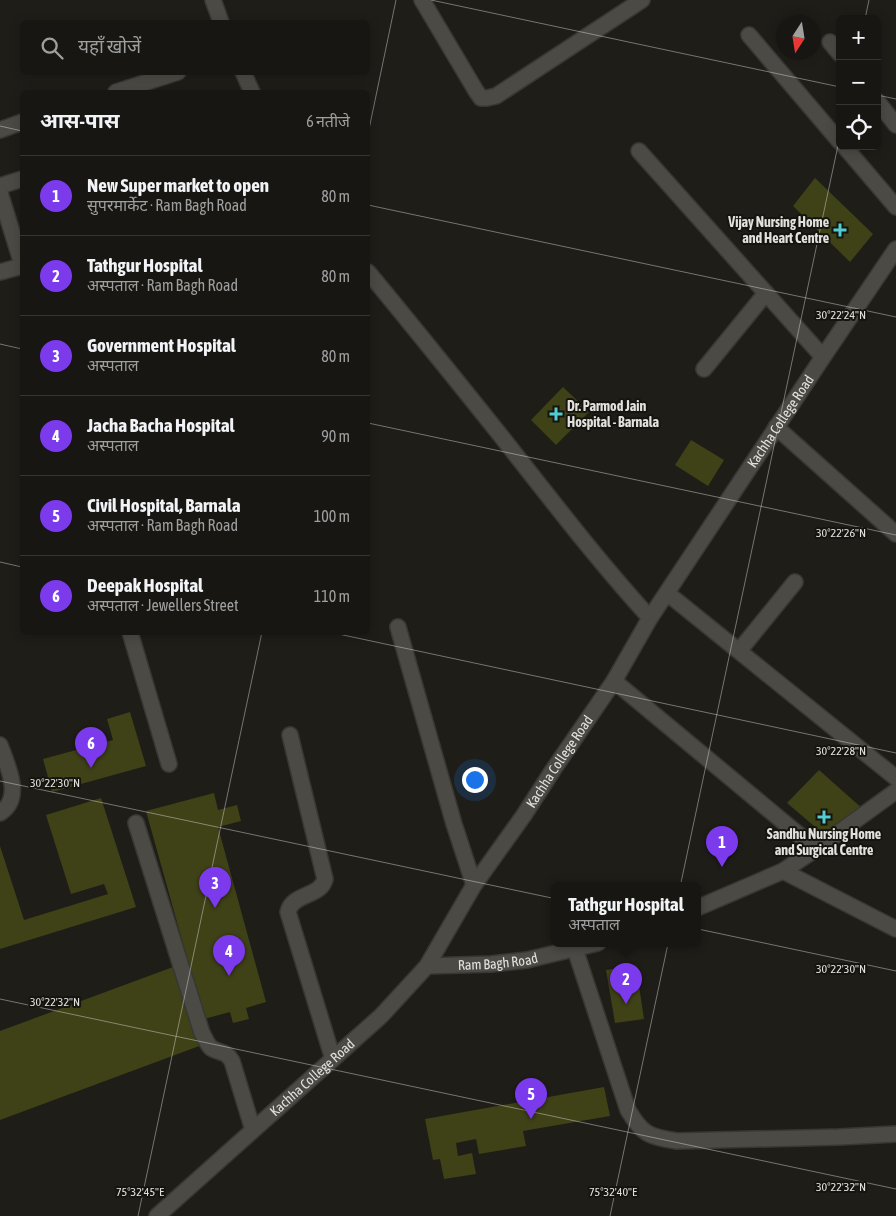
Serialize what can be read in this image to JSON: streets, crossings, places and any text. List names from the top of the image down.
{
  "streets": {
    "street": ["Kachha College Road", "Ram Bagh Road"]
  },
  "crossings": [
    ["Kachha College Road", "Ram Bagh Road"]
  ],
  "places": {
    "health": ["Vijay Nursing Home and Heart Centre", "Dr. Parmod Jain Hospital - Barnala", "Sandhu Nursing Home and Surgical Centre"]
  },
  "north": "bottom",
  "page": {
    "map_buttons": ["+", "−"],
    "search": "यहाँ खोजें",
    "heading": ["आस-पास", "6 नतीजे"],
    "list": [
      {
        "mark": "1",
        "name": "New Super market to open",
        "note": "सुपरमार्केट · Ram Bagh Road",
        "value": "80 m"
      },
      {
        "mark": "2",
        "name": "Tathgur Hospital",
        "note": "अस्पताल · Ram Bagh Road",
        "value": "80 m"
      },
      {
        "mark": "3",
        "name": "Government Hospital",
        "note": "अस्पताल",
        "value": "80 m"
      },
      {
        "mark": "4",
        "name": "Jacha Bacha Hospital",
        "note": "अस्पताल",
        "value": "90 m"
      },
      {
        "mark": "5",
        "name": "Civil Hospital, Barnala",
        "note": "अस्पताल · Ram Bagh Road",
        "value": "100 m"
      },
      {
        "mark": "6",
        "name": "Deepak Hospital",
        "note": "अस्पताल · Jewellers Street",
        "value": "110 m"
      }
    ],
    "pins": [
      "6",
      "1",
      "3",
      "4",
      "2",
      "5"
    ],
    "popup": ["Tathgur Hospital", "अस्पताल"]
  },
  "coordinates": [
    "30°22'24\"N",
    "30°22'26\"N",
    "30°22'28\"N",
    "30°22'30\"N",
    "30°22'32\"N",
    "75°32'45\"E",
    "75°32'40\"E"
  ]
}
